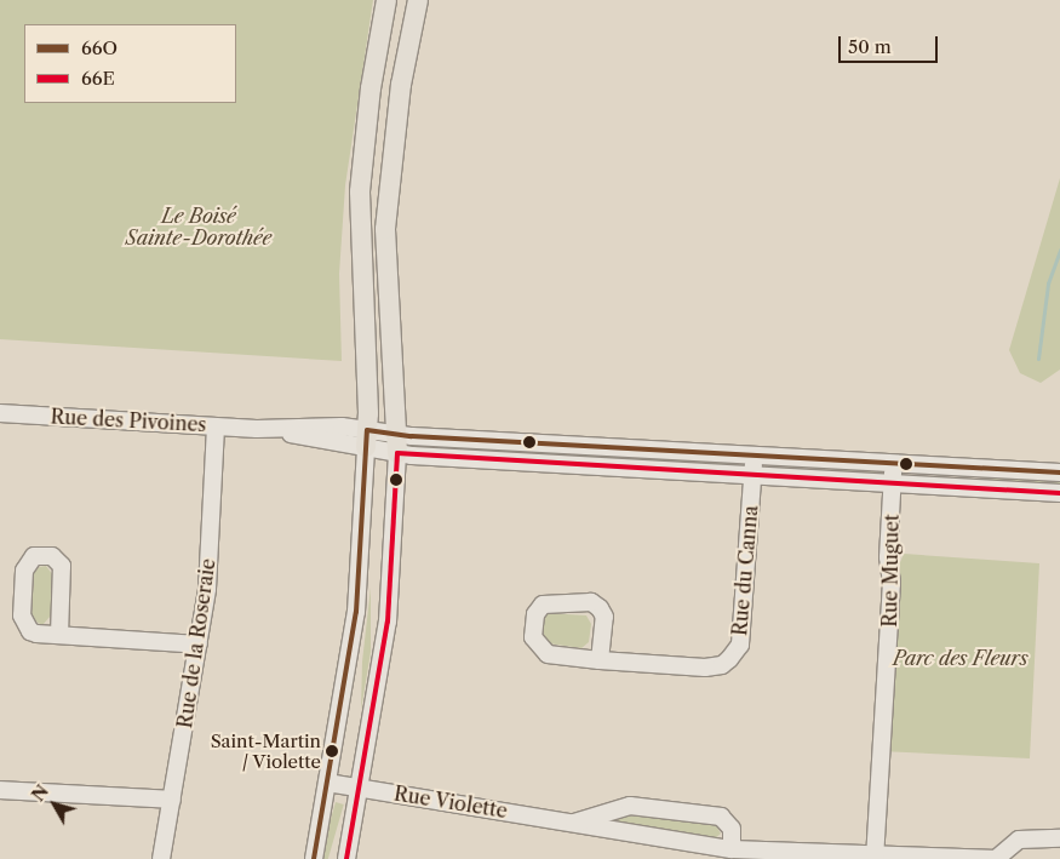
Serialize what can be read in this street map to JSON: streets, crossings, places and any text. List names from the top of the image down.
{
  "streets": {
    "street": [
      "Rue des Pivoines",
      "Rue du Canna",
      "Rue Muguet",
      "Rue de la Roseraie",
      "Rue Violette"
    ]
  },
  "crossings": [
    ["Rue des Pivoines", "Rue de la Roseraie"],
    ["Rue Muguet", "Rue Violette"]
  ],
  "parks": ["Le Boisé Sainte-Dorothée", "Parc des Fleurs"],
  "places": ["Saint-Martin / Violette"],
  "lines": ["transit line 66O", "transit line 66E"],
  "legend": ["66O", "66E"],
  "scale_bar": "50 m",
  "north": "top left"
}
